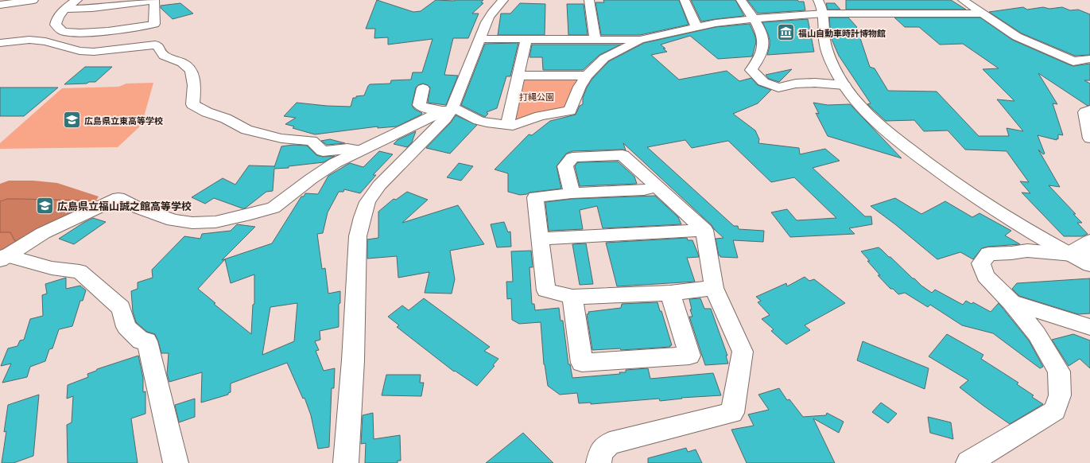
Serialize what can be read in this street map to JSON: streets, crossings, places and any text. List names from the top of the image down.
{
  "parks": ["打縄公園"],
  "places": {
    "museum": ["福山自動車時計博物館"],
    "school or university": ["広島県立東高等学校", "広島県立福山誠之館高等学校"]
  }
}
